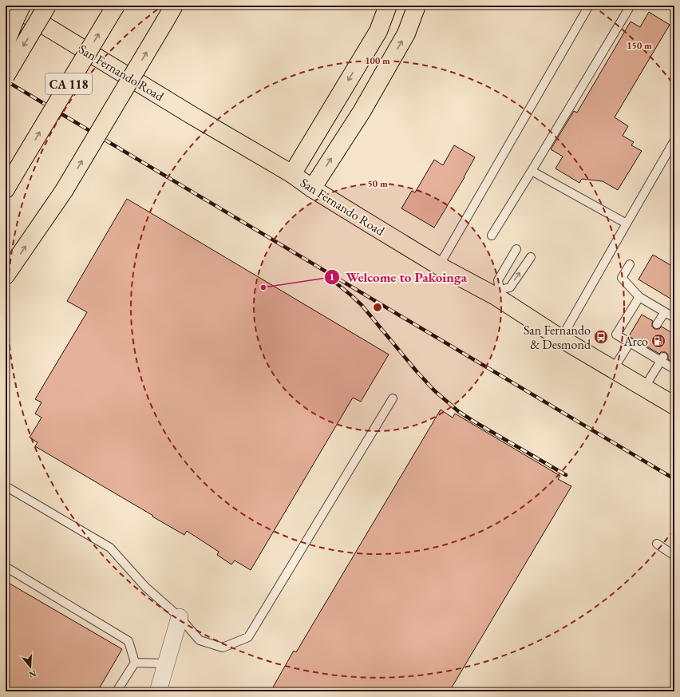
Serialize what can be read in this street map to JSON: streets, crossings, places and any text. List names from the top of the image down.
{
  "streets": {
    "main road": ["San Fernando Road", "CA 118"]
  },
  "places": {
    "other": ["Welcome to Pakoinga"],
    "bus stop": ["San Fernando & Desmond"],
    "fuel station": ["Arco"]
  },
  "north": "bottom",
  "rings": ["150 m", "100 m", "50 m"]
}
